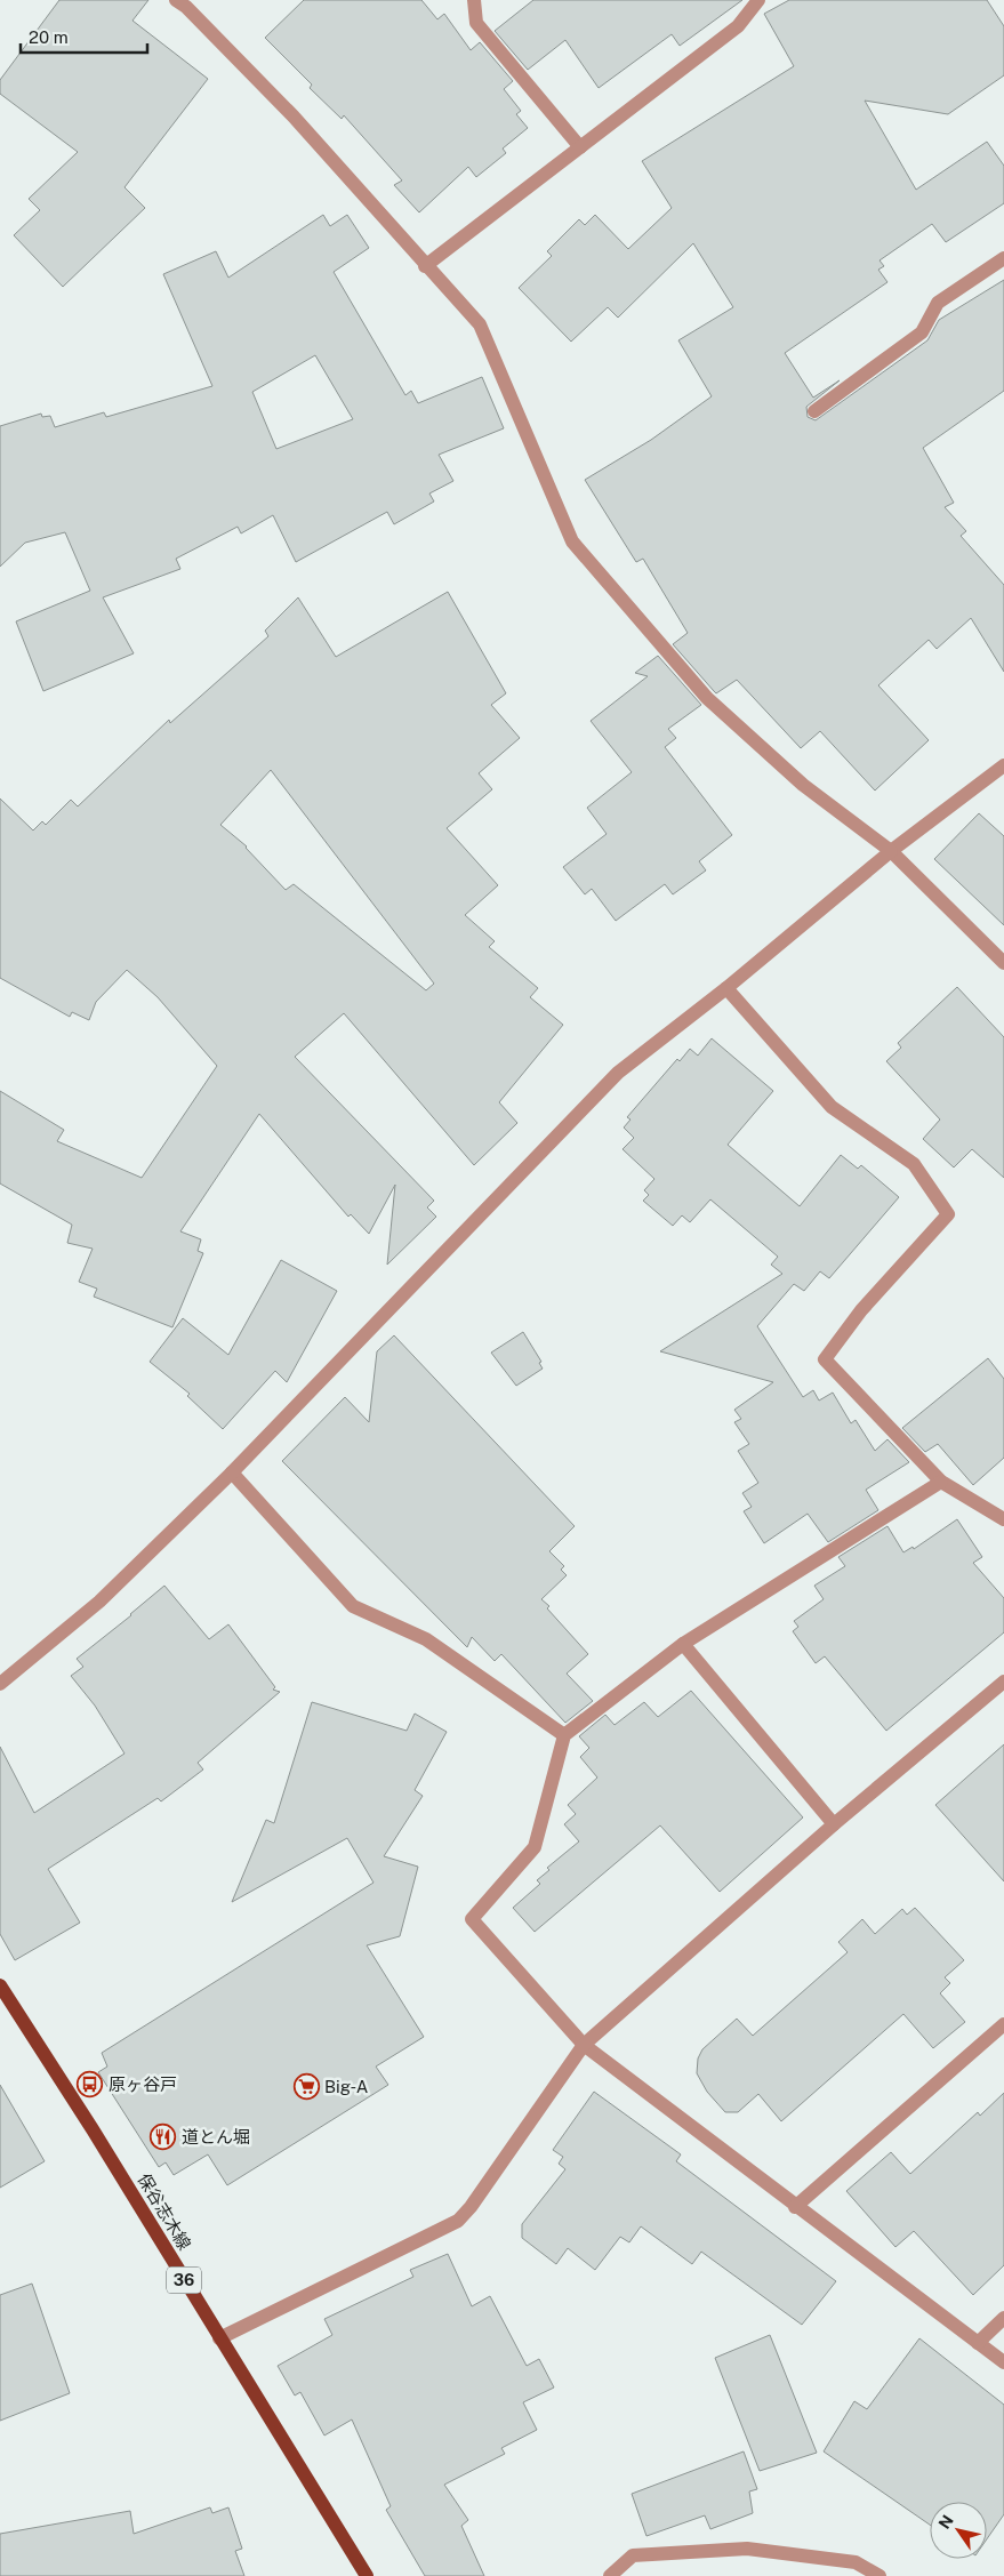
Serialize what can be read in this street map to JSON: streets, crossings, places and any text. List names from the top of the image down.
{
  "streets": {
    "main road": ["保谷志木線", "36"]
  },
  "places": {
    "bus stop": ["原ヶ谷戸"],
    "supermarket": ["Big-A"],
    "restaurant": ["道とん堀"]
  },
  "scale_bar": "20 m",
  "north": "top left"
}
